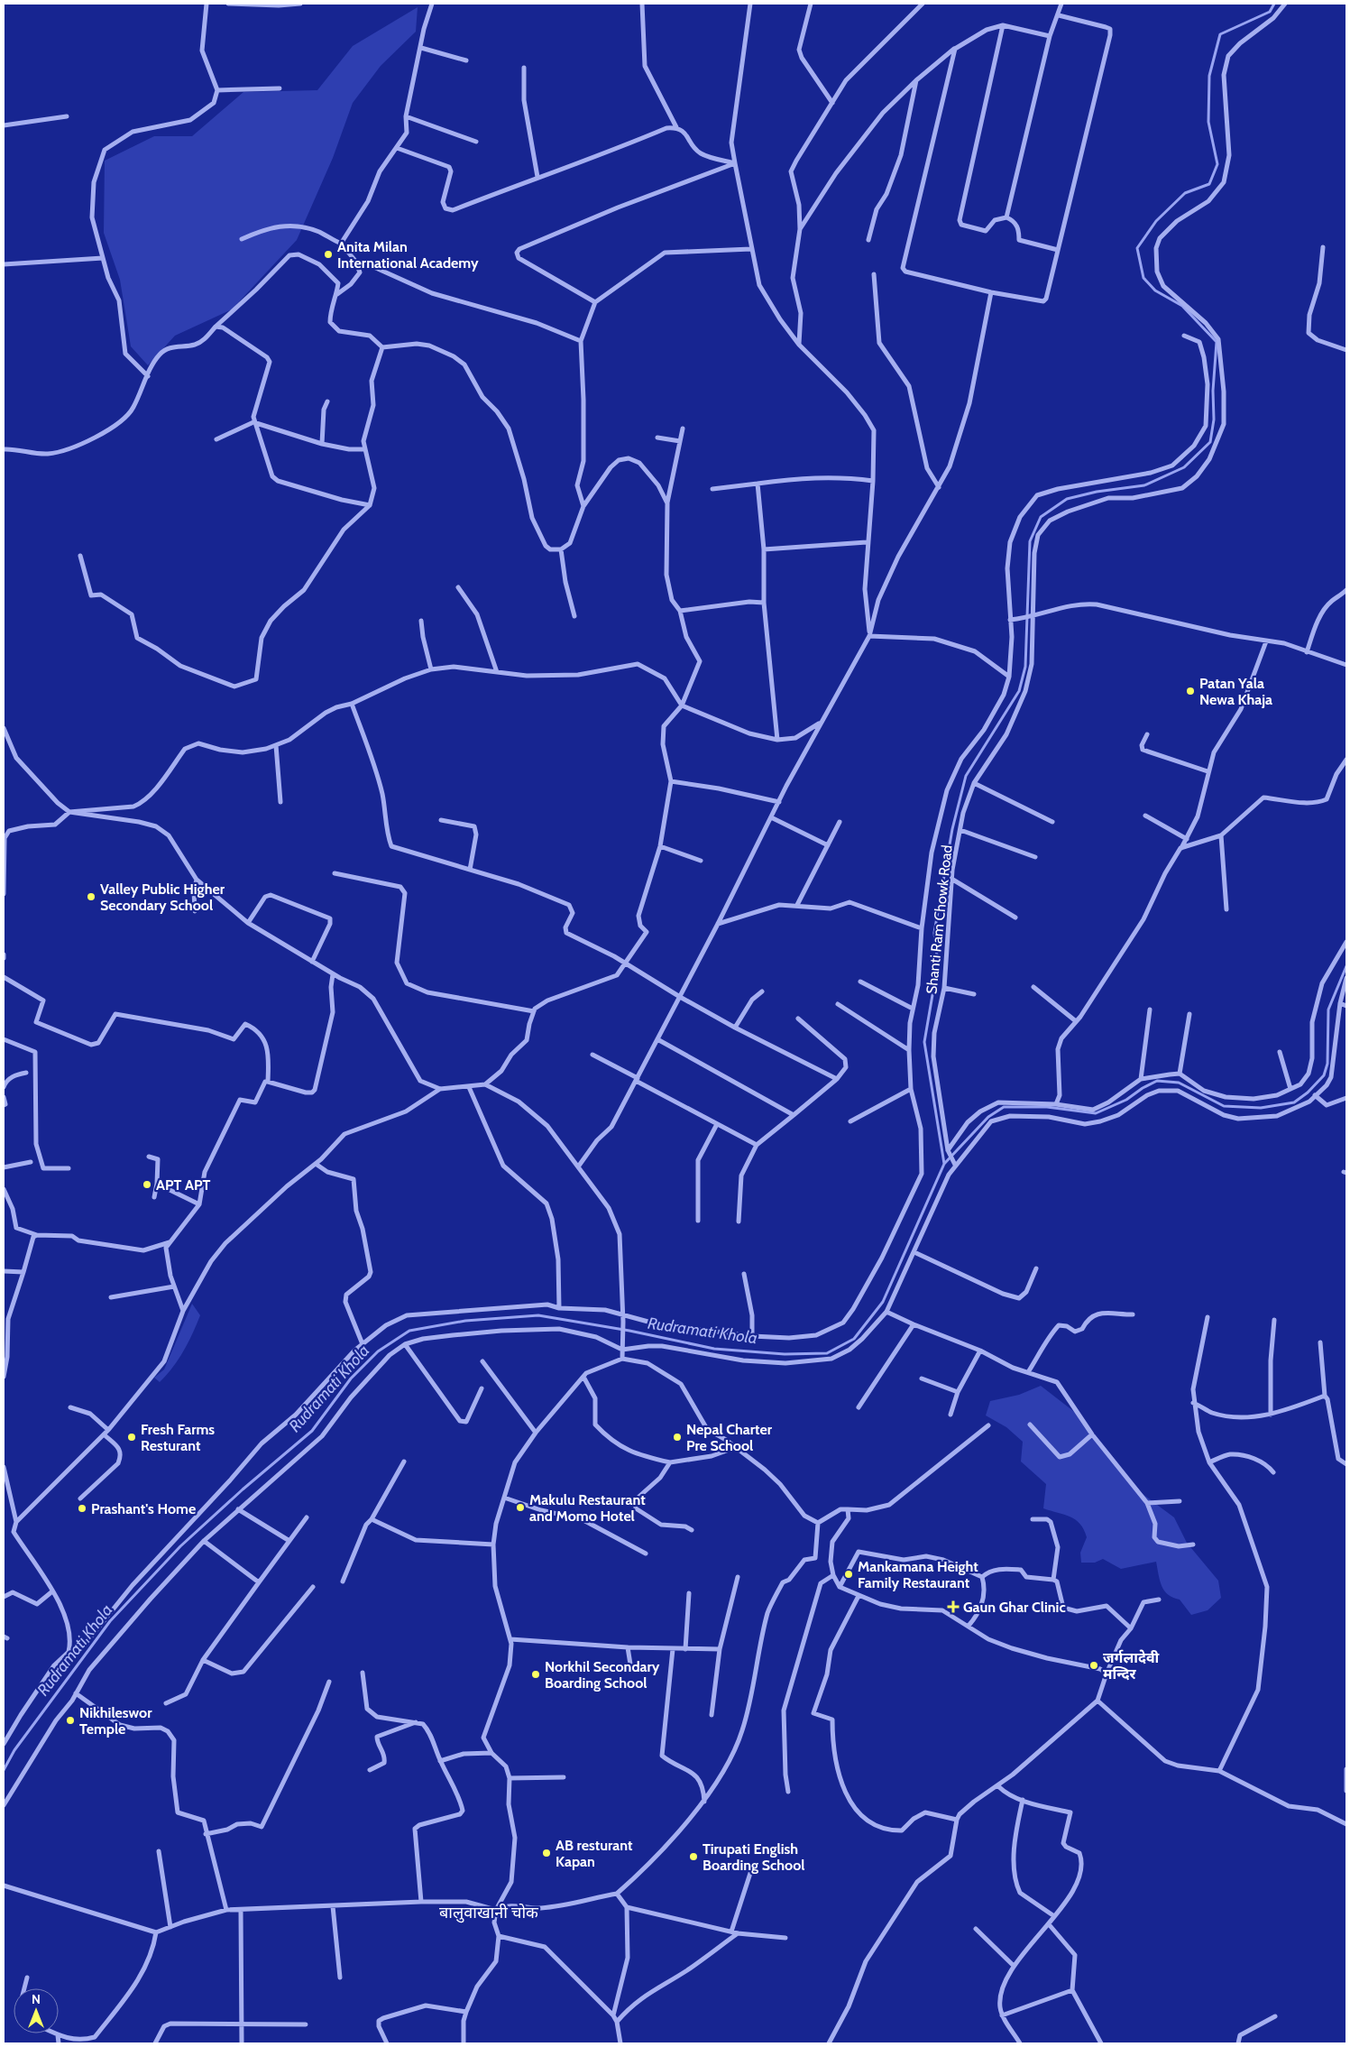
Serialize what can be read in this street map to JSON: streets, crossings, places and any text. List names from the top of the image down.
{
  "streets": {
    "street": ["Shanti Ram Chowk Road"]
  },
  "districts": ["बालुवाखानी चोक"],
  "water": ["Rudramati Khola"],
  "places": {
    "other": [
      "Anita Milan International Academy",
      "Patan Yala Newa Khaja",
      "Valley Public Higher Secondary School",
      "APT APT",
      "Fresh Farms Resturant",
      "Nepal Charter Pre School",
      "Makulu Restaurant and Momo Hotel",
      "Prashant's Home",
      "Mankamana Height Family Restaurant",
      "जर्गलादेवी मन्दिर",
      "Norkhil Secondary Boarding School",
      "Nikhileswor Temple",
      "AB resturant Kapan",
      "Tirupati English Boarding School"
    ],
    "health": ["Gaun Ghar Clinic"]
  },
  "north": "top"
}
